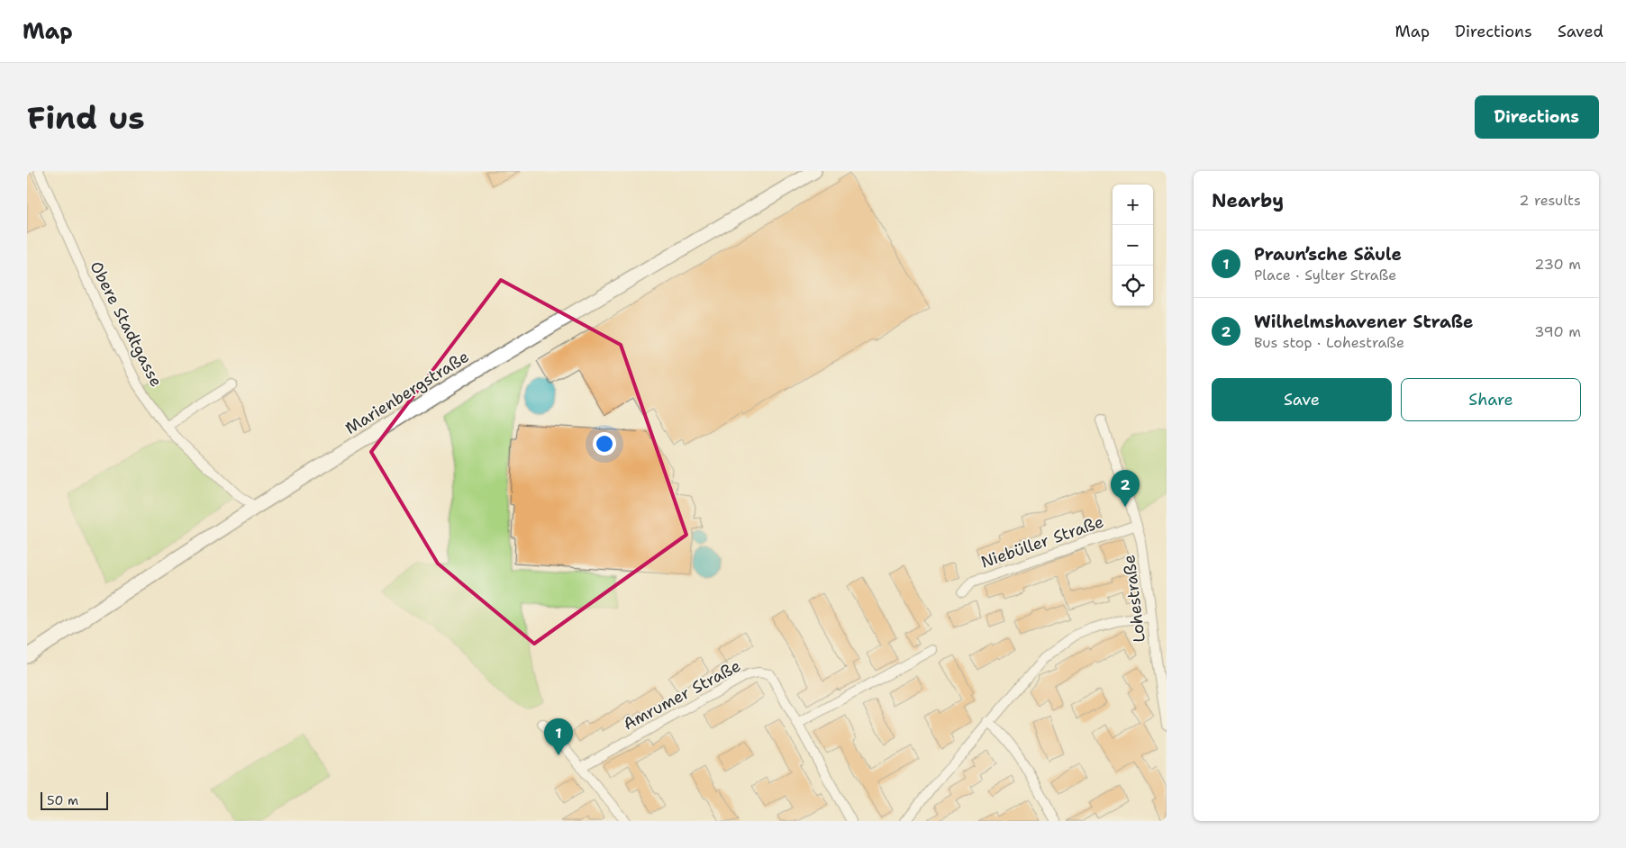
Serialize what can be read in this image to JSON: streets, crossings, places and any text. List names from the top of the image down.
{
  "streets": {
    "main road": ["Marienbergstraße"],
    "street": [
      "Obere Stadtgasse",
      "Niebüller Straße",
      "Lohestraße",
      "Amrumer Straße"
    ]
  },
  "crossings": [
    ["Obere Stadtgasse", "Marienbergstraße"],
    ["Niebüller Straße", "Lohestraße"]
  ],
  "scale_bar": "50 m",
  "page": {
    "header": "Map",
    "nav": ["Map", "Directions", "Saved"],
    "buttons": [
      "Directions",
      ["Save", "Share"]
    ],
    "title": "Find us",
    "heading": ["Nearby", "2 results"],
    "map_buttons": ["+", "−"],
    "list": [
      {
        "mark": "1",
        "name": "Praun’sche Säule",
        "note": "Place · Sylter Straße",
        "value": "230 m"
      },
      {
        "mark": "2",
        "name": "Wilhelmshavener Straße",
        "note": "Bus stop · Lohestraße",
        "value": "390 m"
      }
    ],
    "pins": ["2", "1"],
    "scale": "50 m"
  }
}
